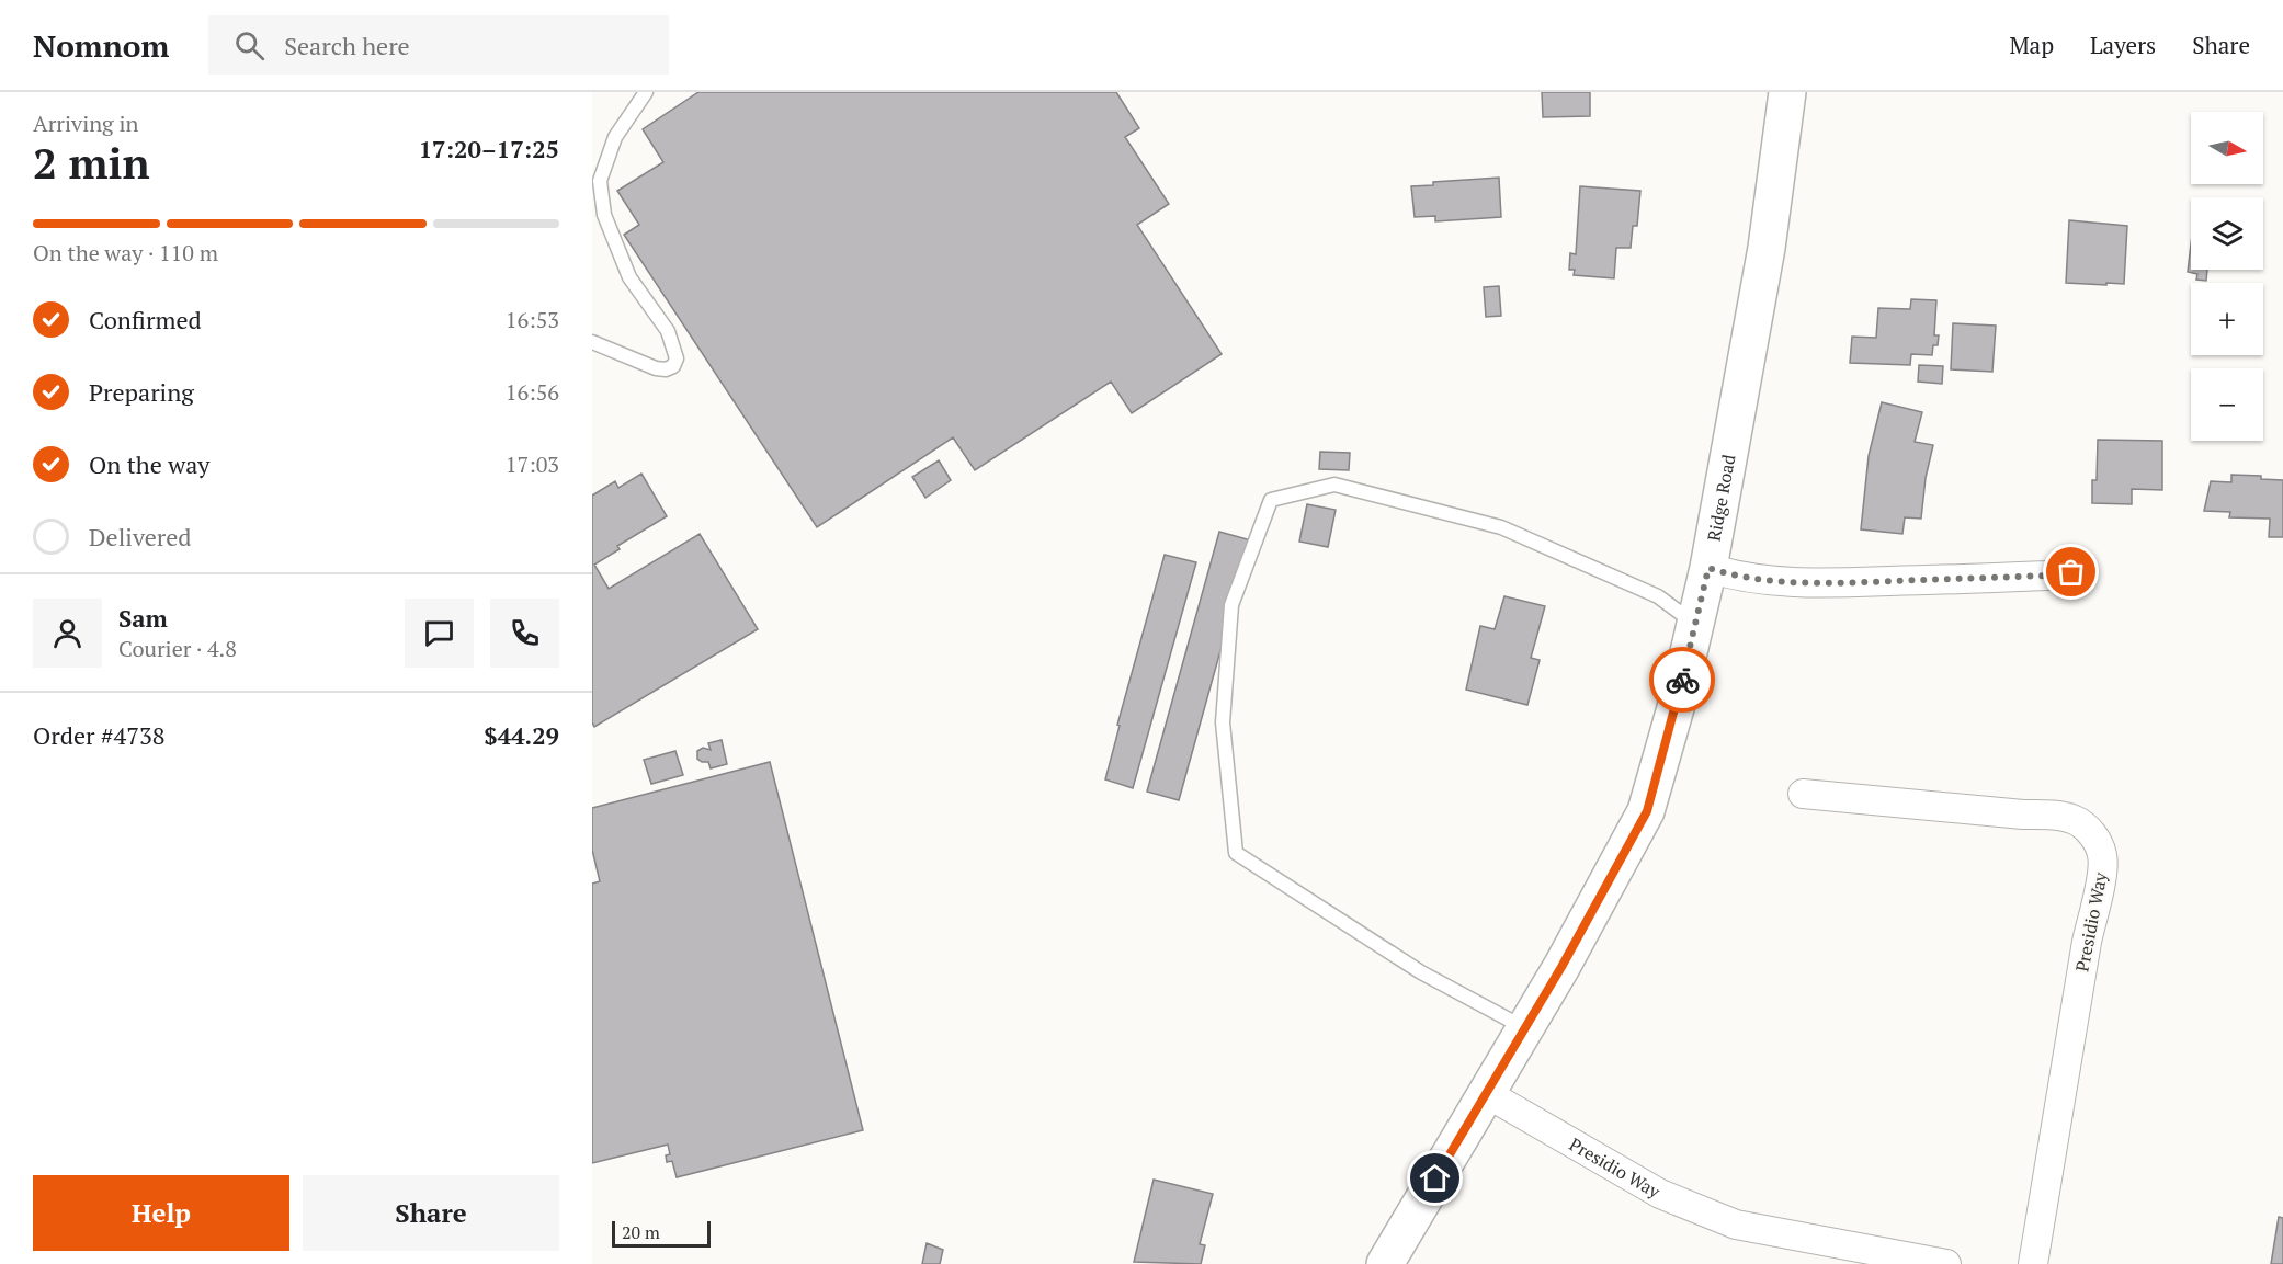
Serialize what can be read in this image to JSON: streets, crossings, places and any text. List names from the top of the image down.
{
  "streets": {
    "street": ["Ridge Road", "Presidio Way"]
  },
  "crossings": [
    ["Ridge Road", "Presidio Way"]
  ],
  "scale_bar": "20 m",
  "north": "right",
  "page": {
    "header": "Nomnom",
    "search": "Search here",
    "nav": ["Map", "Layers", "Share"],
    "heading": ["2 min", "Arriving in", "17:20–17:25"],
    "panel": [
      "Sam",
      "Courier · 4.8",
      "Order #4738",
      "$44.29"
    ],
    "map_buttons": ["+", "−"],
    "bar": "On the way · 110 m",
    "list": [
      ["Confirmed", "16:53"],
      ["Preparing", "16:56"],
      ["On the way", "17:03"],
      "Delivered"
    ],
    "buttons": ["Help", "Share"],
    "scale": "20 m"
  }
}
